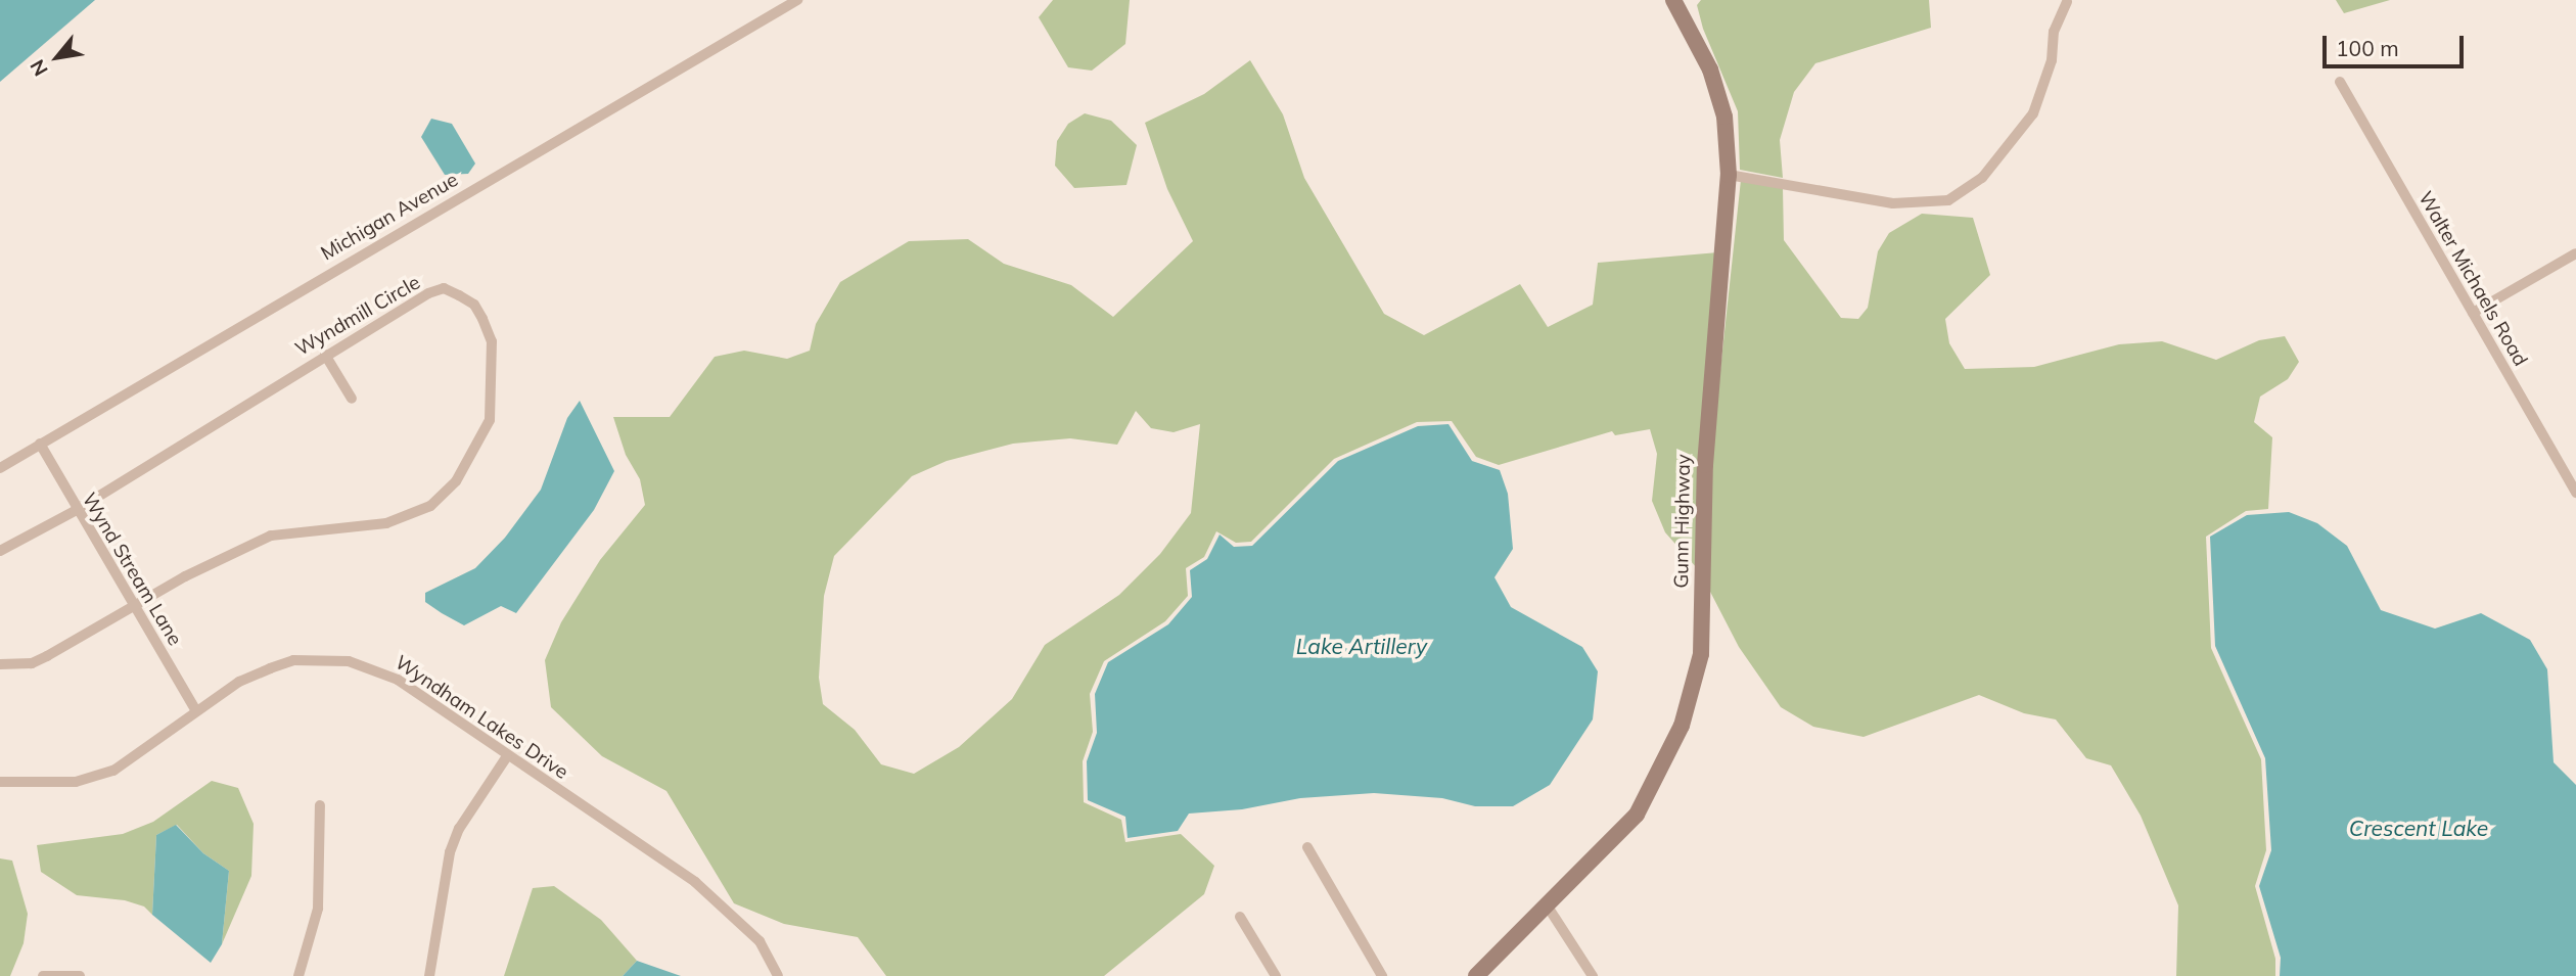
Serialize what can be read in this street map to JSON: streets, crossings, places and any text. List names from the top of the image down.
{
  "streets": {
    "main road": ["Gunn Highway"],
    "street": [
      "Michigan Avenue",
      "Walter Michaels Road",
      "Wyndmill Circle",
      "Wynd Stream Lane",
      "Wyndham Lakes Drive"
    ]
  },
  "crossings": [
    ["Michigan Avenue", "Wynd Stream Lane"],
    ["Wyndmill Circle", "Wynd Stream Lane"],
    ["Wynd Stream Lane", "Wyndham Lakes Drive"]
  ],
  "water": ["Lake Artillery", "Crescent Lake"],
  "scale_bar": "100 m",
  "north": "bottom left"
}
